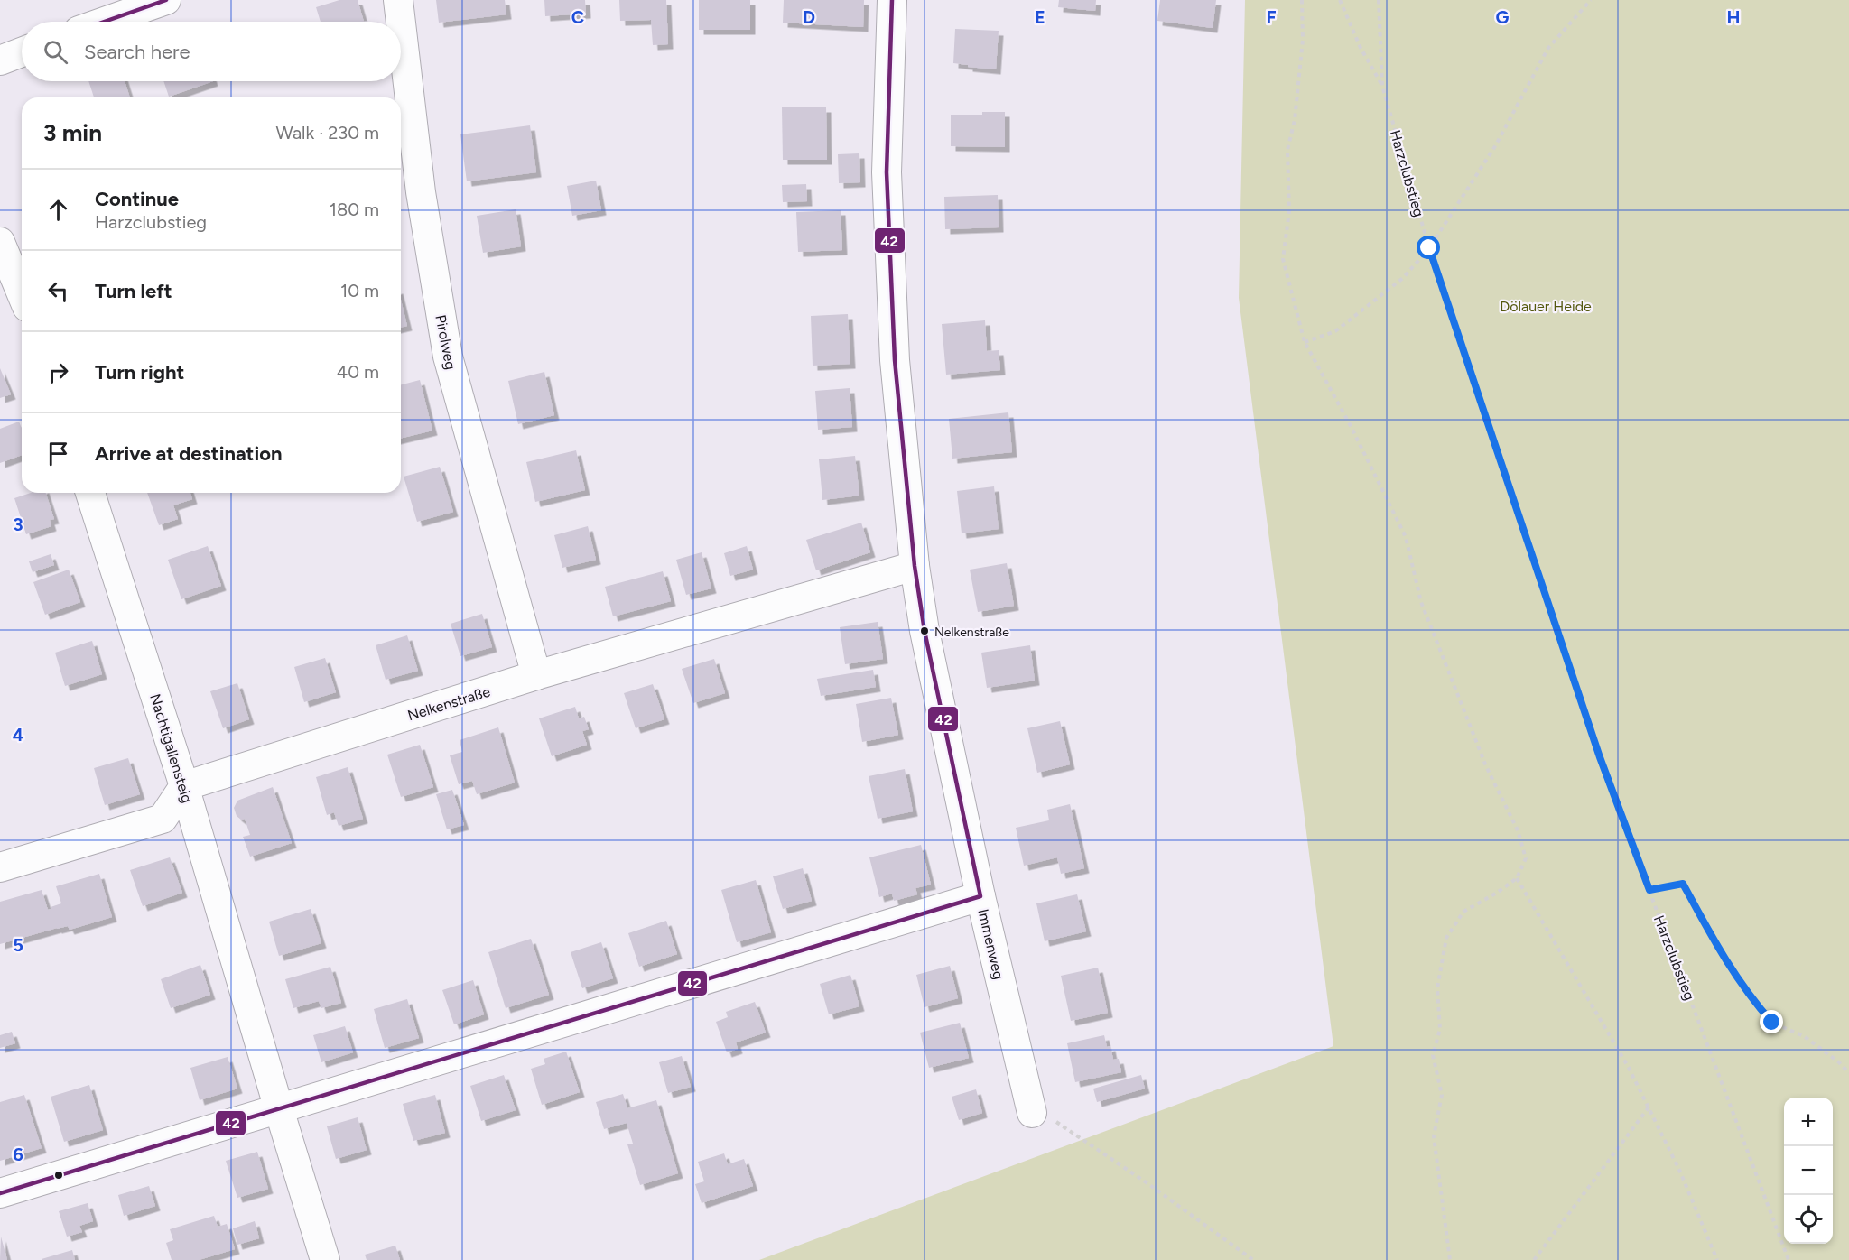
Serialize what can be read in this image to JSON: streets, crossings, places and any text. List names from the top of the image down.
{
  "streets": {
    "street": [
      "Pirolweg",
      "Nelkenstraße",
      "Nachtigallensteig",
      "Immenweg"
    ],
    "path": ["Harzclubstieg"]
  },
  "crossings": [
    ["Pirolweg", "Nelkenstraße"],
    ["Nelkenstraße", "Nachtigallensteig"],
    ["Nelkenstraße", "Immenweg"]
  ],
  "parks": ["Dölauer Heide"],
  "places": ["Nelkenstraße"],
  "lines": ["transit line 42"],
  "page": {
    "search": "Search here",
    "heading": ["3 min", "Walk · 230 m"],
    "list": [
      ["Continue", "Harzclubstieg", "180 m"],
      ["Turn left", "10 m"],
      ["Turn right", "40 m"],
      "Arrive at destination"
    ],
    "map_buttons": ["+", "−"]
  },
  "grid": {
    "columns": [
      "C",
      "D",
      "E",
      "F",
      "G",
      "H"
    ],
    "rows": [
      "3",
      "4",
      "5",
      "6"
    ]
  }
}
